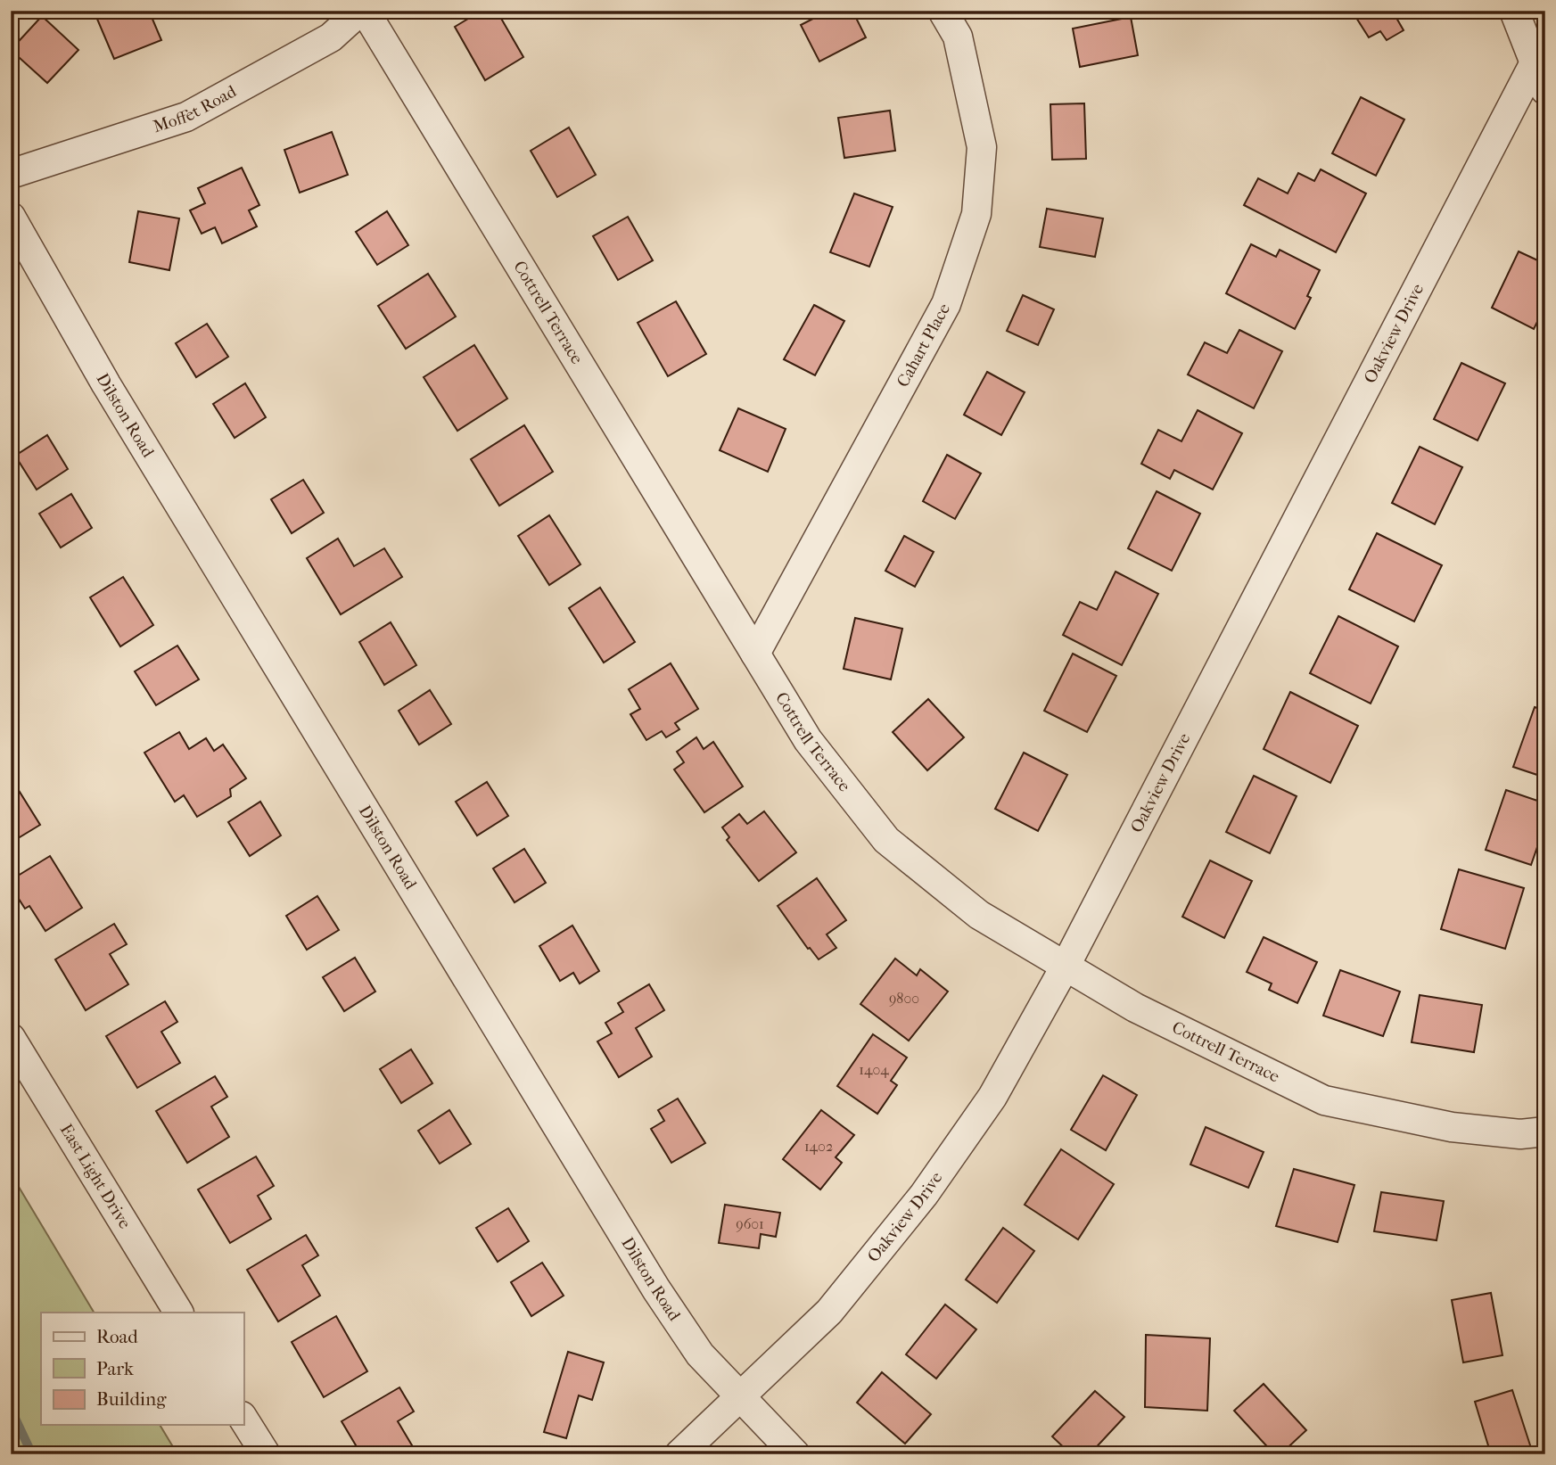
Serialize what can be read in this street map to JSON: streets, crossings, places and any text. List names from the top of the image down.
{
  "streets": {
    "street": [
      "Moffet Road",
      "Cottrell Terrace",
      "Oakview Drive",
      "Cahart Place",
      "Dilston Road",
      "East Light Drive"
    ]
  },
  "crossings": [
    ["Moffet Road", "Cottrell Terrace"],
    ["Cottrell Terrace", "Oakview Drive"],
    ["Cottrell Terrace", "Cahart Place"],
    ["Oakview Drive", "Dilston Road"]
  ],
  "house_numbers": [
    "9800",
    "1404",
    "1402",
    "9601"
  ],
  "legend": ["Road", "Park", "Building"]
}
